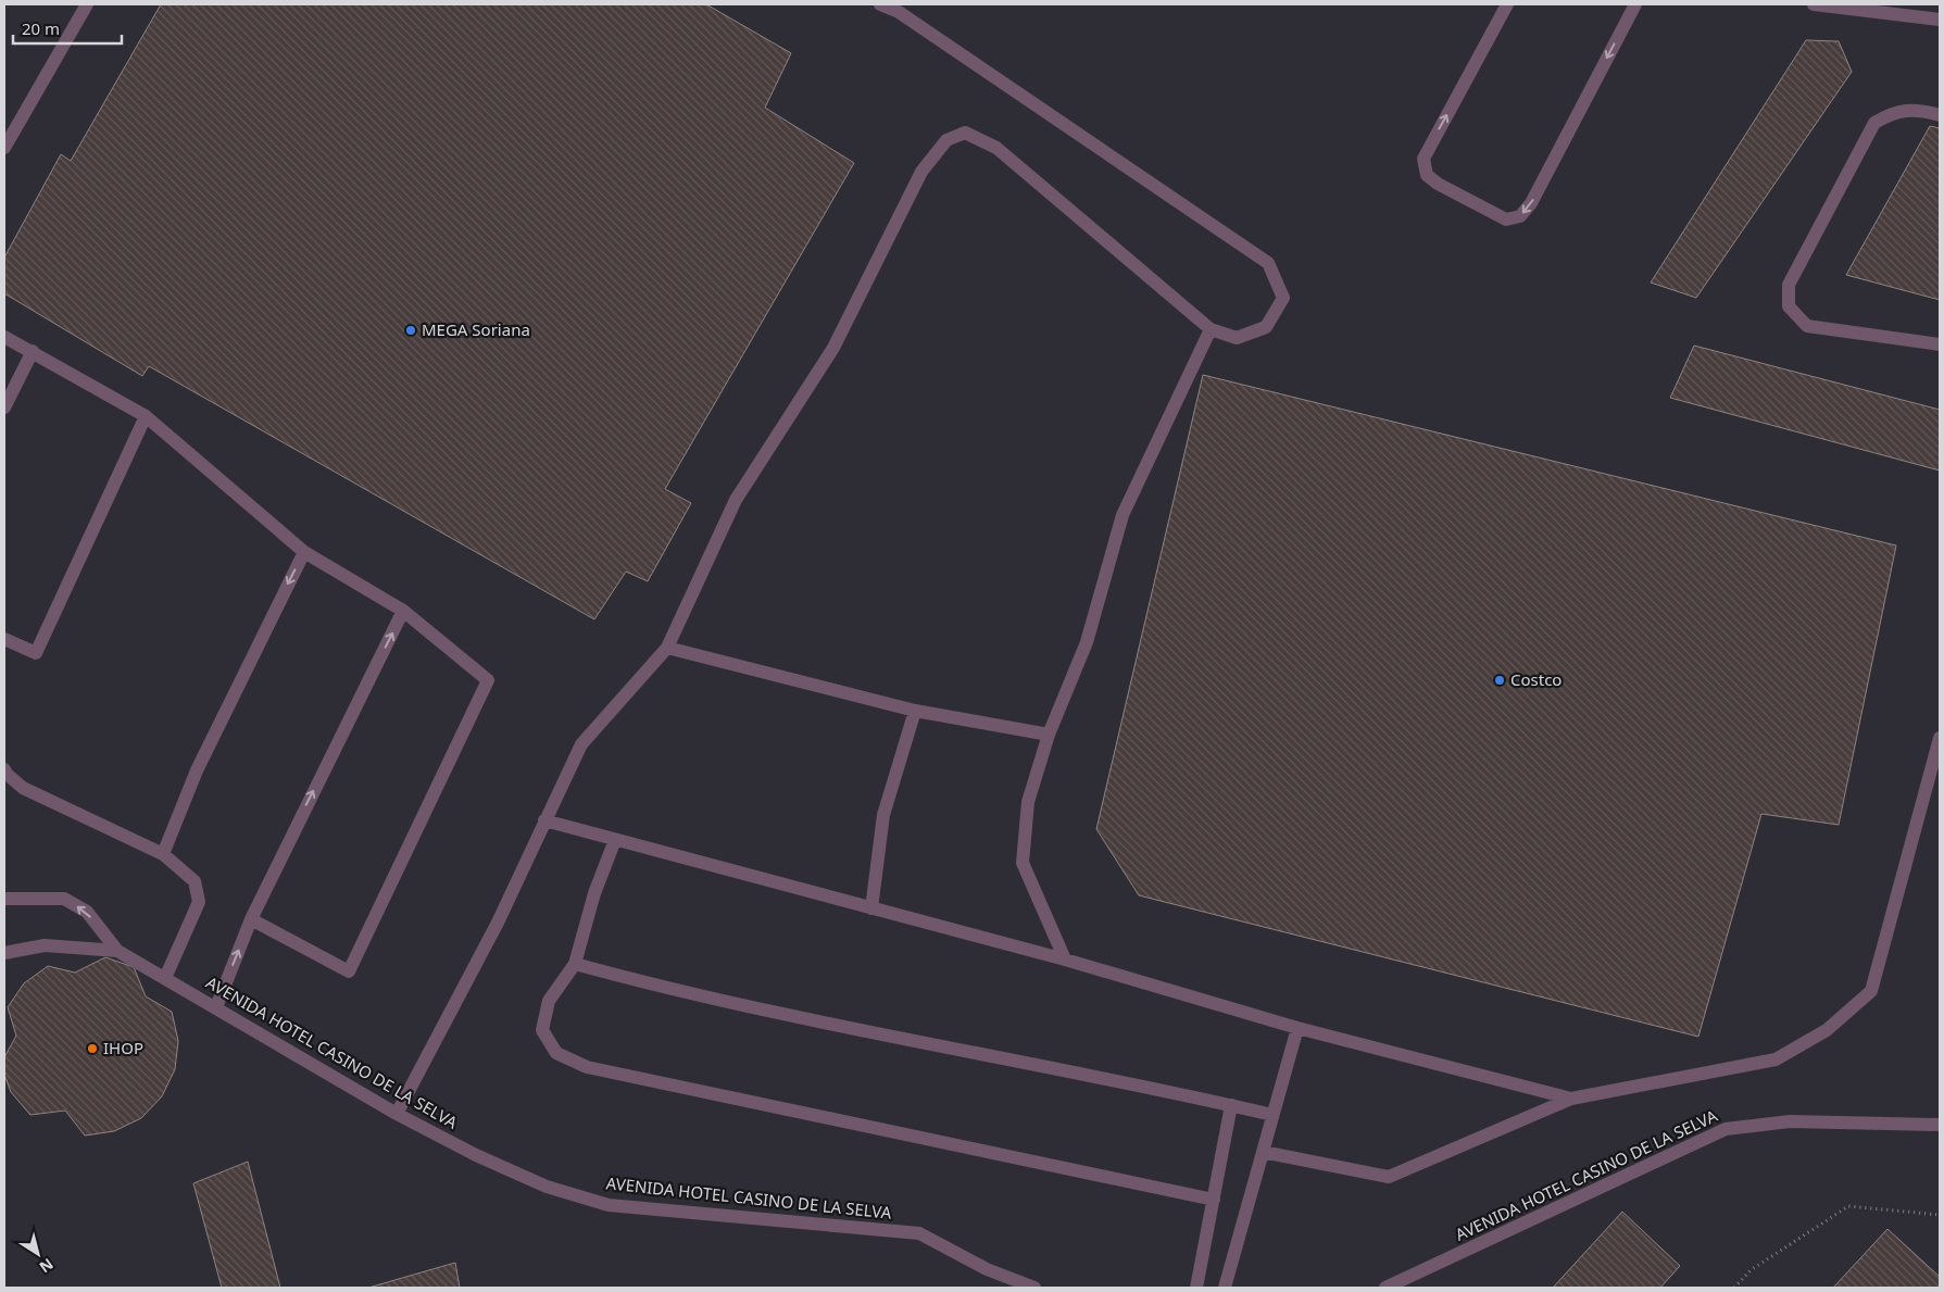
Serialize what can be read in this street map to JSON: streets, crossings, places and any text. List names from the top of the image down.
{
  "streets": {
    "street": ["AVENIDA HOTEL CASINO DE LA SELVA"]
  },
  "places": ["MEGA Soriana", "Costco", "IHOP"],
  "scale_bar": "20 m",
  "north": "bottom right"
}
